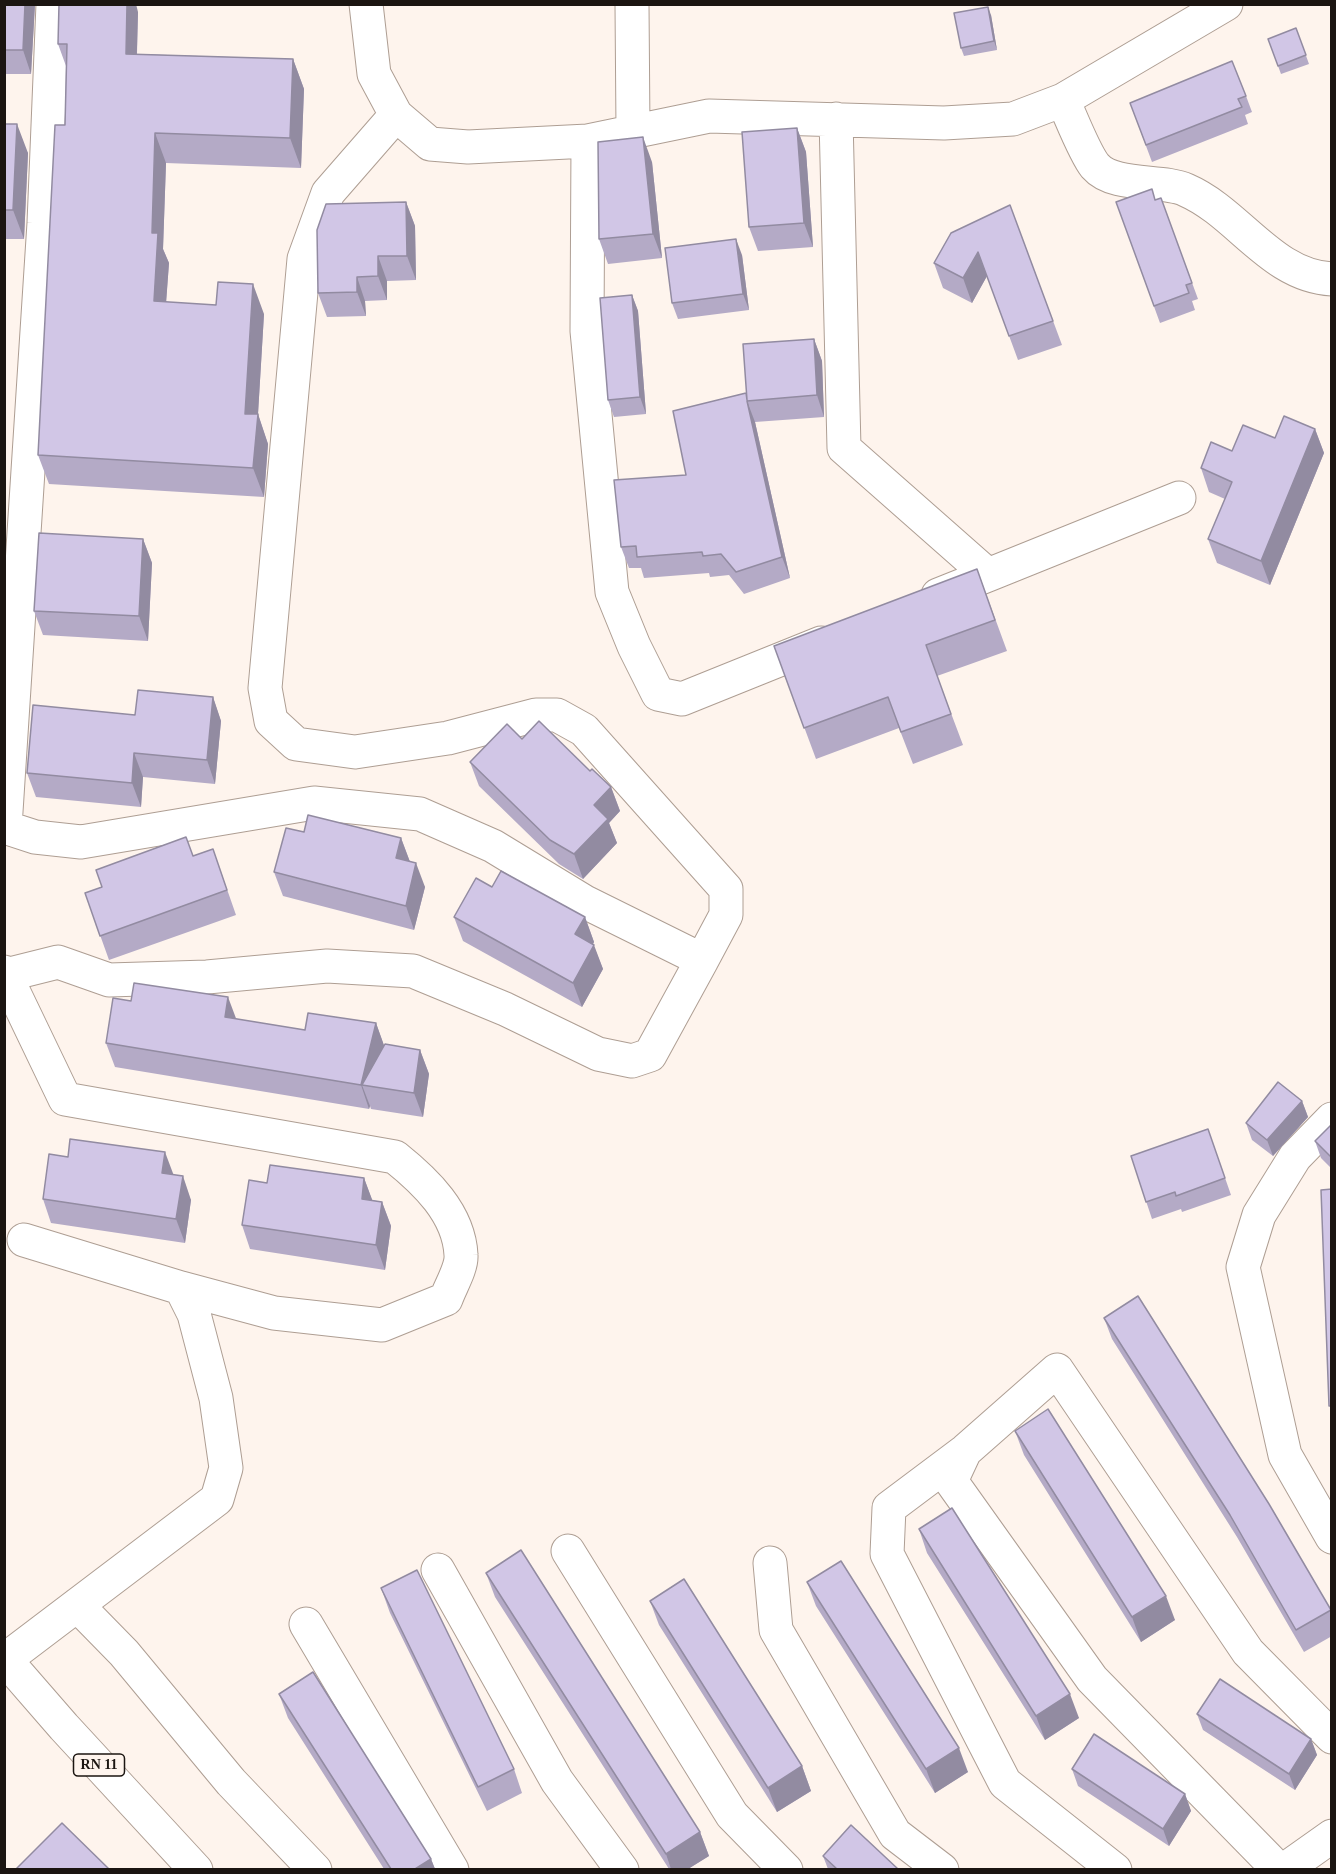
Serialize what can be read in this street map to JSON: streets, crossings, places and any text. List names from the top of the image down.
{
  "streets": {
    "street": ["RN 11"]
  }
}
